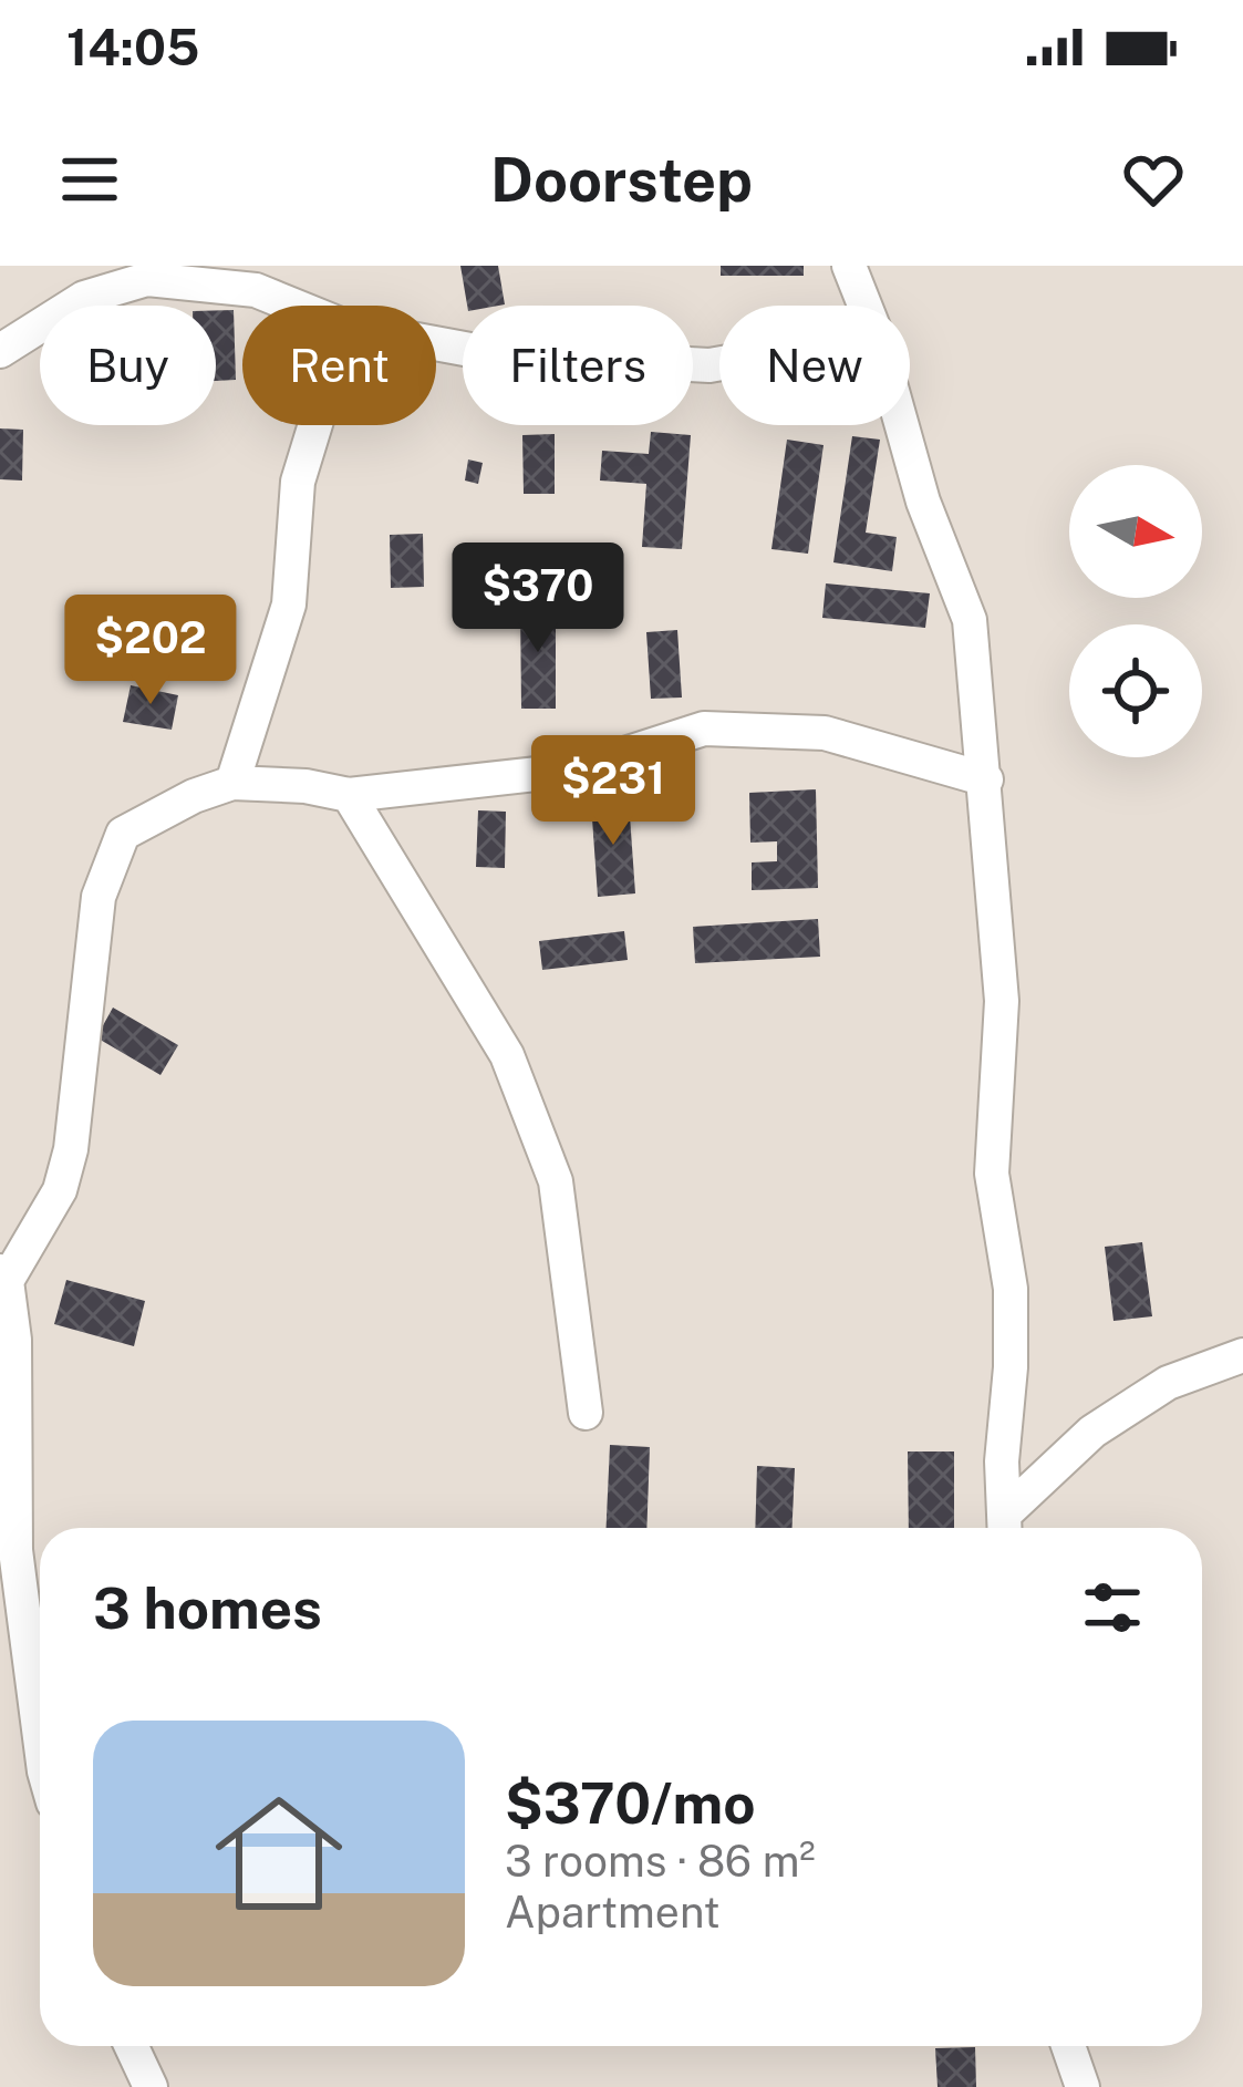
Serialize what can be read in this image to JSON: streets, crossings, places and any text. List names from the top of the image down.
{
  "north": "right",
  "page": {
    "status": "14:05",
    "header": "Doorstep",
    "chip": [
      "Buy",
      "Rent",
      "Filters",
      "New"
    ],
    "price": ["$370", "$202", "$231"],
    "heading": "3 homes",
    "list": [
      {
        "name": "$370/mo",
        "note": "3 rooms · 86 m² · Apartment"
      }
    ]
  }
}
